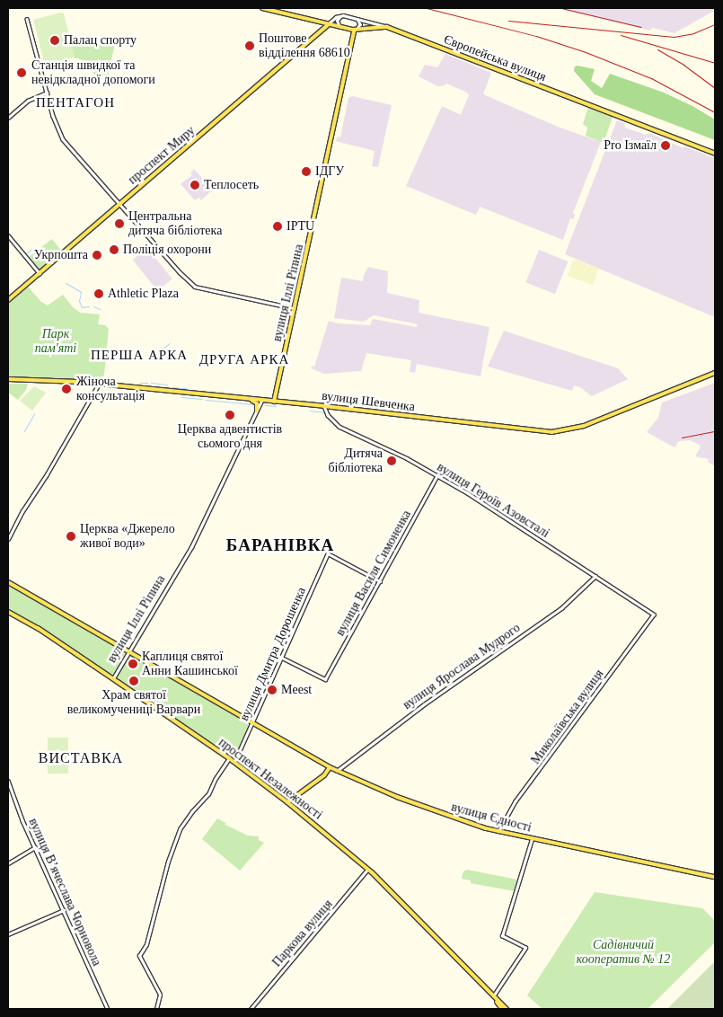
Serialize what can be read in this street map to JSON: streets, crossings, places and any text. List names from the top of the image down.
{
  "streets": {
    "main road": [
      "Європейська вулиця",
      "проспект Миру",
      "вулиця Іллі Ріпина",
      "вулиця Шевченка",
      "проспект Незалежності",
      "вулиця Єдності"
    ],
    "street": [
      "вулиця Героїв Азовсталі",
      "вулиця Василя Симоненка",
      "вулиця Дмитра Дорошенка",
      "вулиця Ярослава Мудрого",
      "Миколаївська вулиця",
      "вулиця Вʼячеслава Чорновола",
      "Паркова вулиця"
    ]
  },
  "crossings": [
    ["Європейська вулиця", "проспект Миру"],
    ["Європейська вулиця", "вулиця Іллі Ріпина"],
    ["вулиця Іллі Ріпина", "вулиця Шевченка"],
    ["вулиця Іллі Ріпина", "проспект Незалежності"],
    ["вулиця Шевченка", "вулиця Героїв Азовсталі"],
    ["вулиця Героїв Азовсталі", "вулиця Василя Симоненка"],
    ["вулиця Героїв Азовсталі", "вулиця Ярослава Мудрого"],
    ["вулиця Героїв Азовсталі", "Миколаївська вулиця"],
    ["вулиця Василя Симоненка", "вулиця Дмитра Дорошенка"],
    ["вулиця Дмитра Дорошенка", "проспект Незалежності"],
    ["вулиця Дмитра Дорошенка", "вулиця Єдності"],
    ["вулиця Ярослава Мудрого", "вулиця Єдності"],
    ["Миколаївська вулиця", "вулиця Єдності"],
    ["проспект Незалежності", "Паркова вулиця"]
  ],
  "districts": [
    "ПЕНТАГОН",
    "ПЕРША АРКА",
    "ДРУГА АРКА",
    "БАРАНІВКА",
    "ВИСТАВКА"
  ],
  "parks": ["Парк пам'яті", "Садівничий кооператив № 12"],
  "places": [
    "Палац спорту",
    "Поштове відділення 68610",
    "Станція швидкої та невідкладної допомоги",
    "Pro Ізмаїл",
    "ІДГУ",
    "Теплосеть",
    "Центральна дитяча бібліотека",
    "IPTU",
    "Поліція охорони",
    "Укрпошта",
    "Athletic Plaza",
    "Жіноча консультація",
    "Церква адвентистів сьомого дня",
    "Дитяча бібліотека",
    "Церква «Джерело живої води»",
    "Каплиця cвятої Анни Кашинської",
    "Храм святої великомучениці Варвари",
    "Meest"
  ]
}
